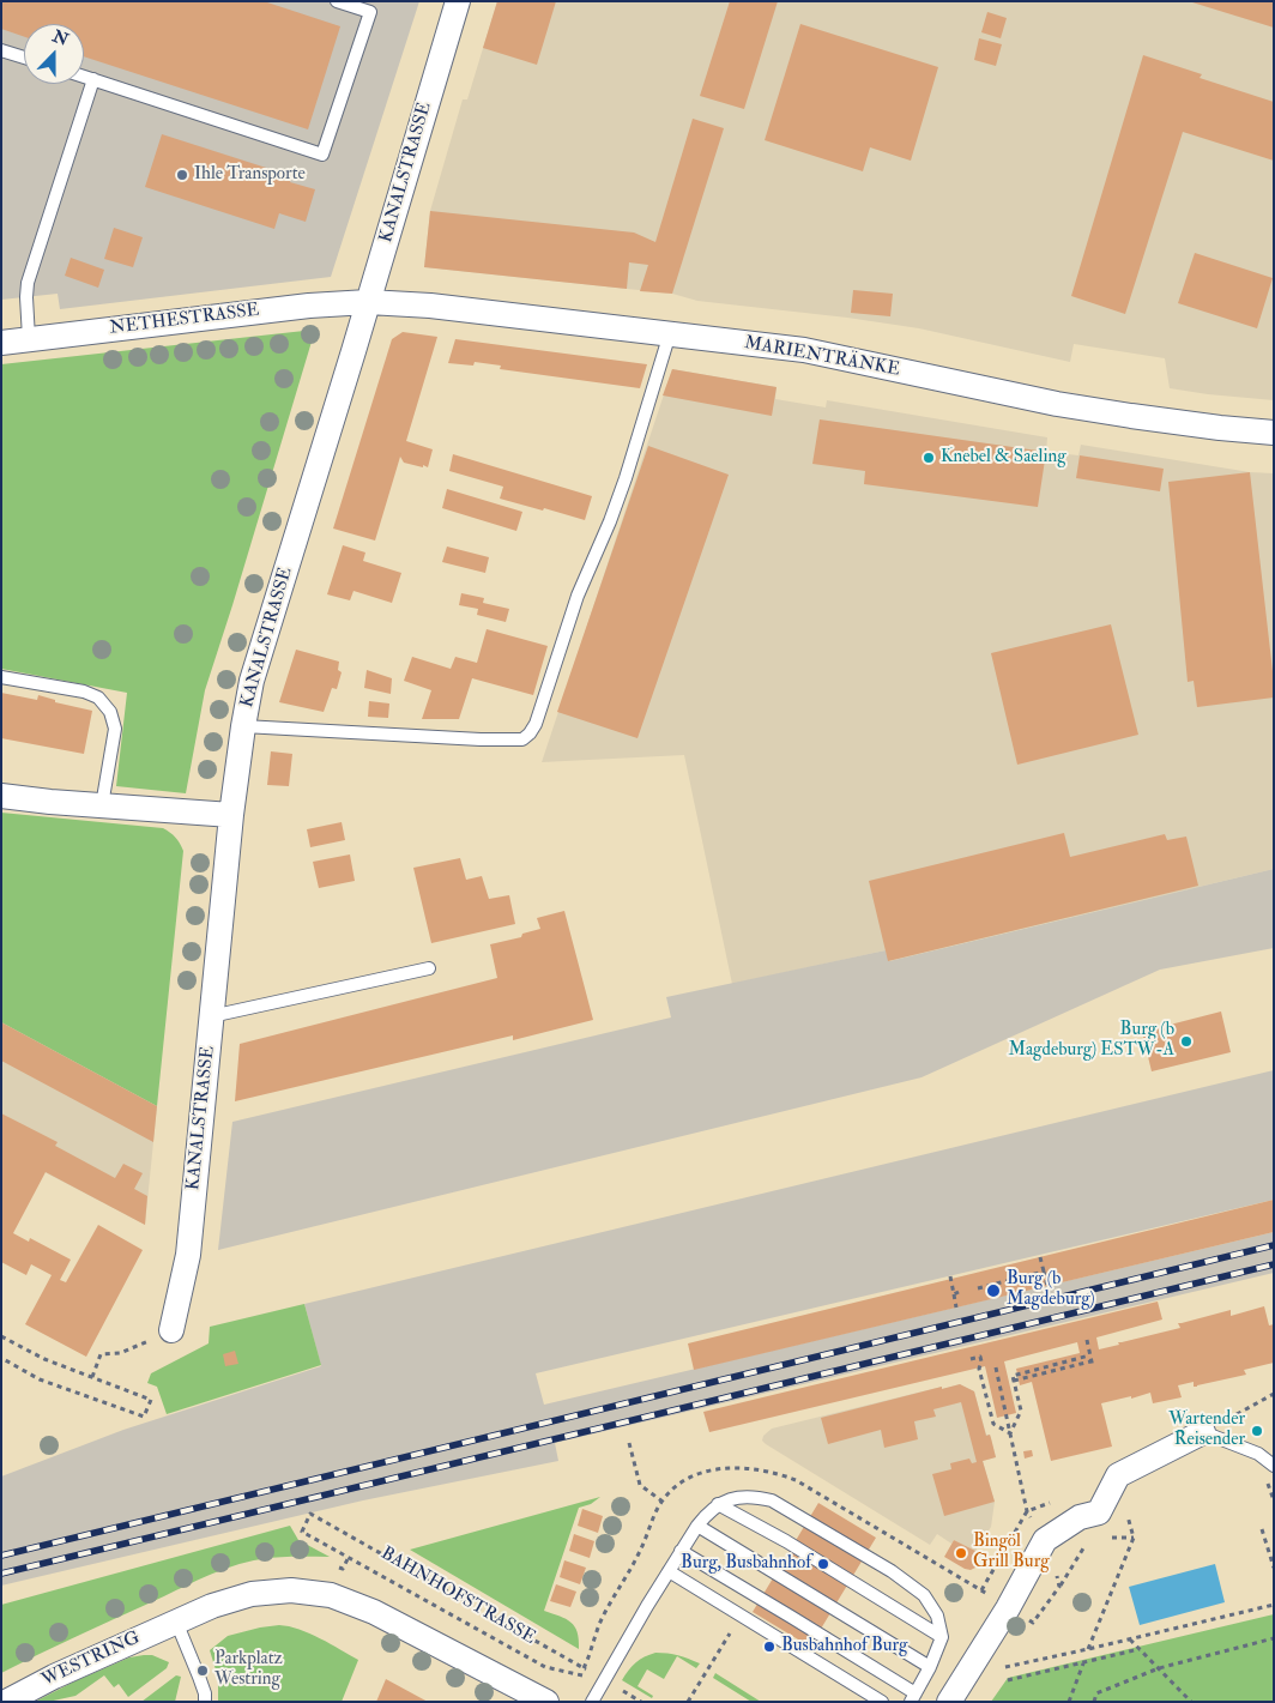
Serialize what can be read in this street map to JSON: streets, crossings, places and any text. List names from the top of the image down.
{
  "streets": {
    "street": [
      "KANALSTRASSE",
      "NETHESTRASSE",
      "MARIENTRÄNKE",
      "WESTRING"
    ],
    "path": ["BAHNHOFSTRASSE"]
  },
  "crossings": [
    ["KANALSTRASSE", "NETHESTRASSE"],
    ["KANALSTRASSE", "MARIENTRÄNKE"],
    ["NETHESTRASSE", "MARIENTRÄNKE"]
  ],
  "places": [
    "Ihle Transporte",
    "Knebel & Saeling",
    "Burg (b Magdeburg) ESTW-A",
    "Burg (b Magdeburg)",
    "Wartender Reisender",
    "Bingöl Grill Burg",
    "Burg, Busbahnhof",
    "Busbahnhof Burg",
    "Parkplatz Westring"
  ],
  "north": "top"
}
